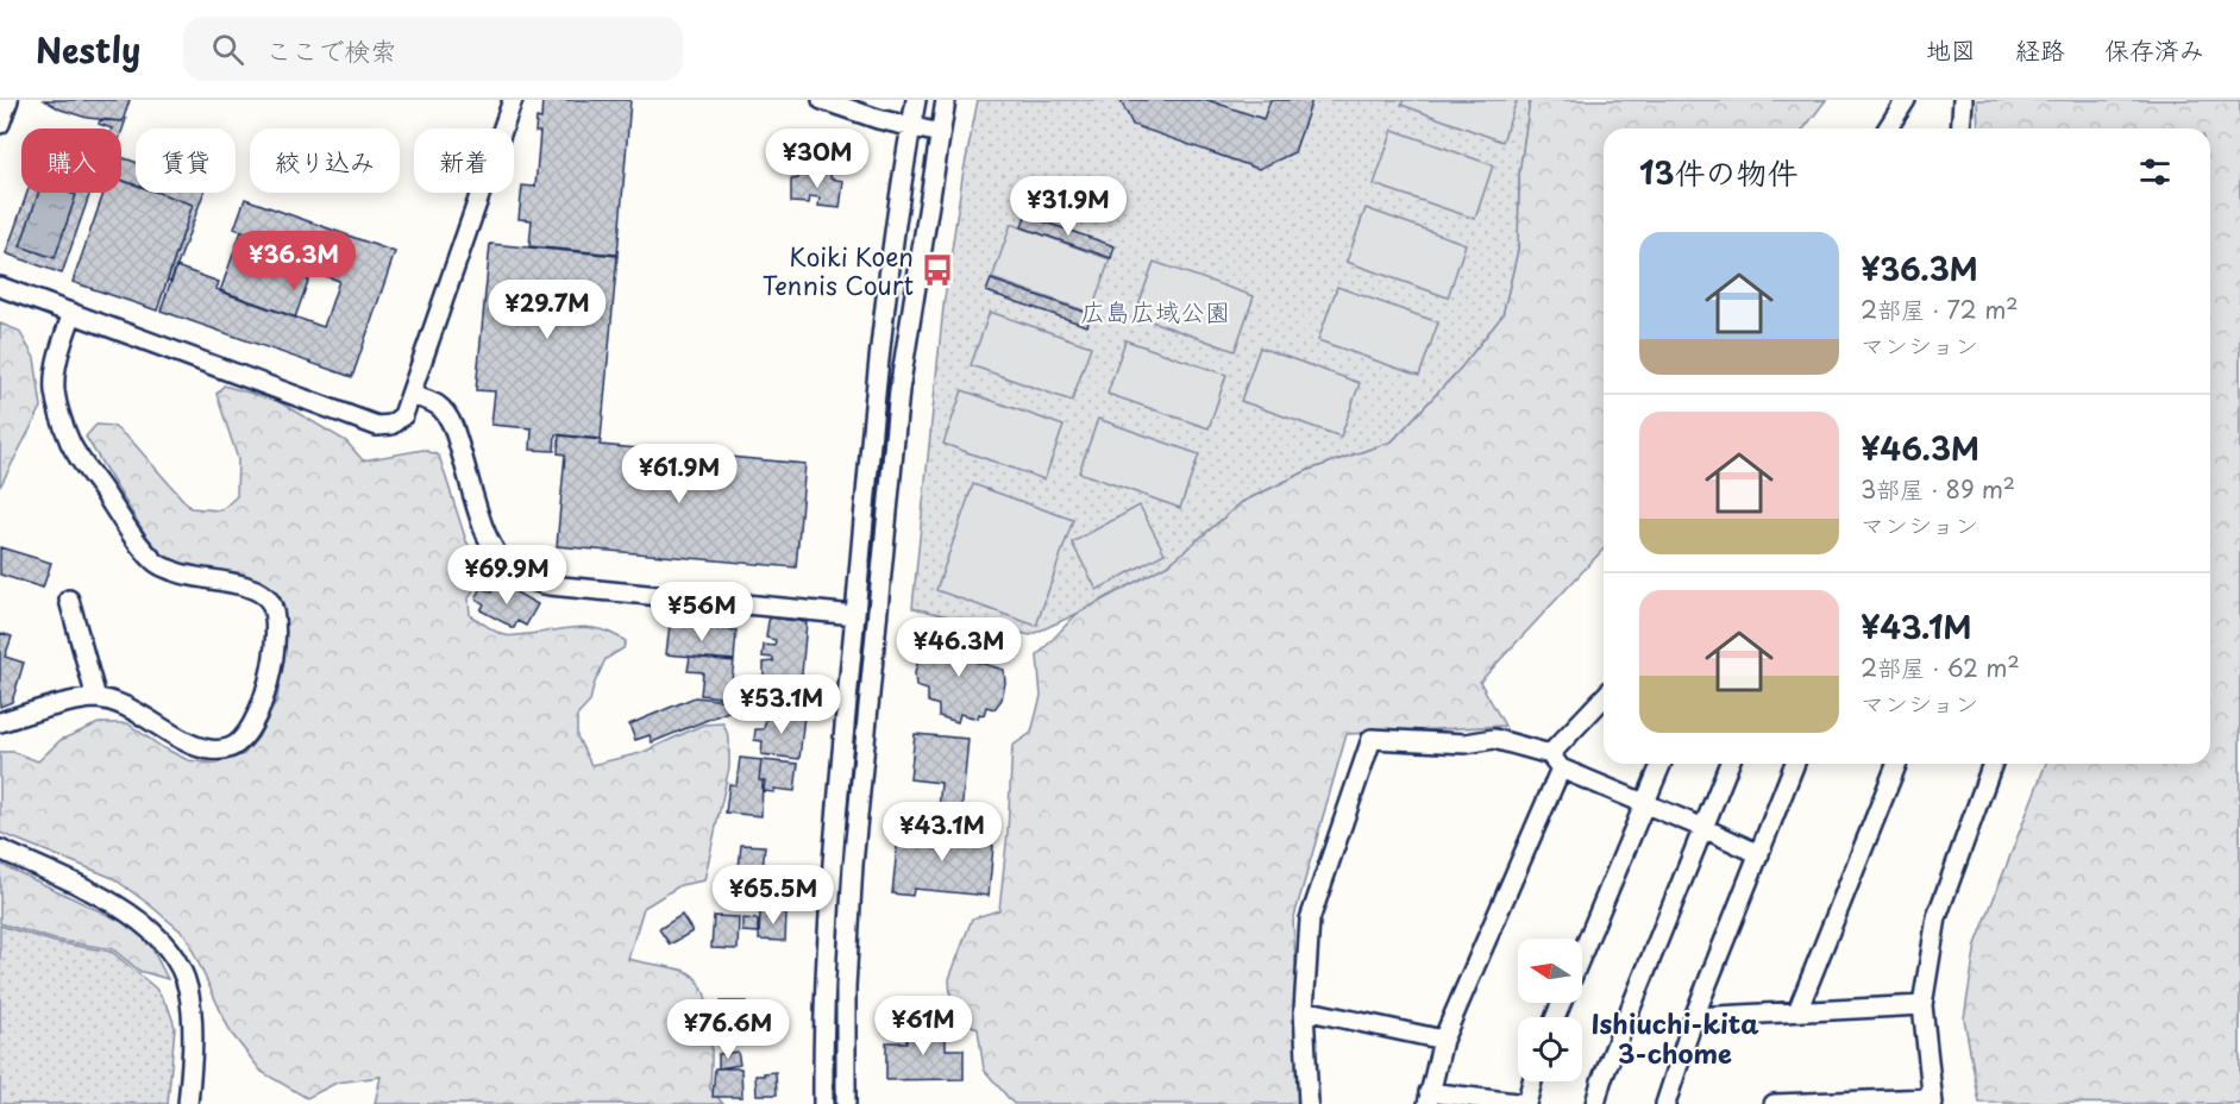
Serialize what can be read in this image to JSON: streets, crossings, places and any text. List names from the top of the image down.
{
  "districts": ["Ishiuchi-kita 3-chome"],
  "parks": ["広島広域公園"],
  "places": {
    "bus stop": ["Koiki Koen Tennis Court"]
  },
  "north": "left",
  "page": {
    "header": "Nestly",
    "search": "ここで検索",
    "nav": ["地図", "経路", "保存済み"],
    "price": [
      "¥30M",
      "¥31.9M",
      "¥36.3M",
      "¥29.7M",
      "¥61.9M",
      "¥69.9M",
      "¥56M",
      "¥46.3M",
      "¥53.1M",
      "¥43.1M",
      "¥65.5M",
      "¥61M",
      "¥76.6M"
    ],
    "chip": [
      "購入",
      "賃貸",
      "絞り込み",
      "新着"
    ],
    "heading": "13件の物件",
    "list": [
      {
        "name": "¥36.3M",
        "note": "2部屋 · 72 m² · マンション"
      },
      {
        "name": "¥46.3M",
        "note": "3部屋 · 89 m² · マンション"
      },
      {
        "name": "¥43.1M",
        "note": "2部屋 · 62 m² · マンション"
      }
    ]
  }
}
